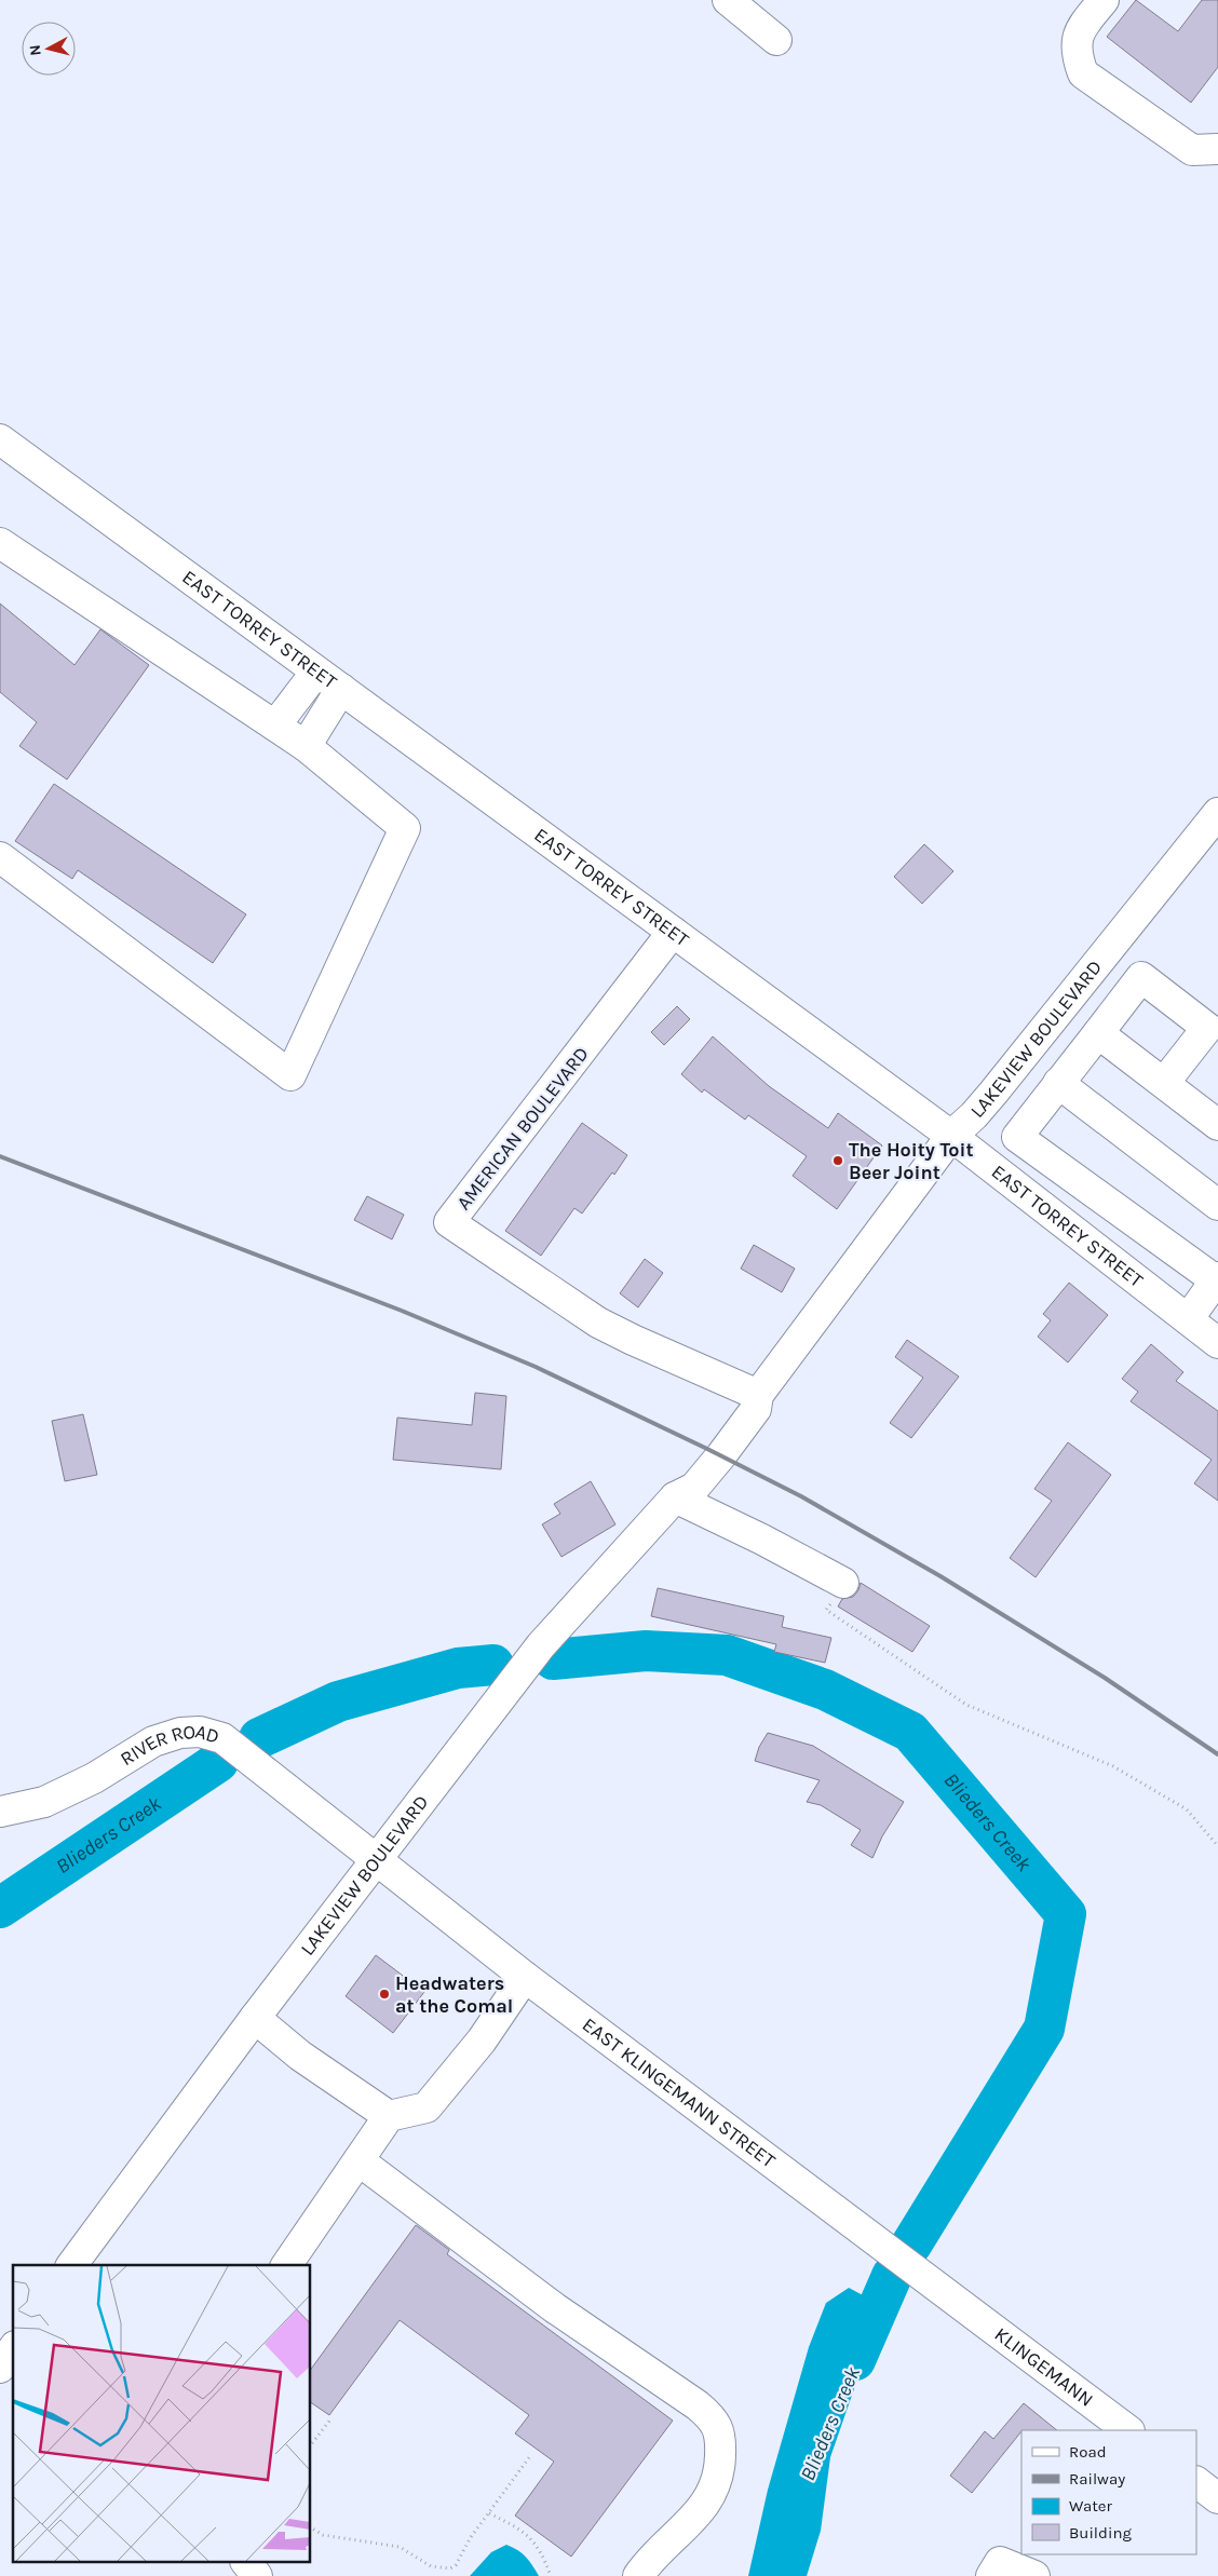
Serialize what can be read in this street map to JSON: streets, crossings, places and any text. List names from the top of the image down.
{
  "streets": {
    "street": [
      "EAST TORREY STREET",
      "LAKEVIEW BOULEVARD",
      "AMERICAN BOULEVARD",
      "RIVER ROAD",
      "EAST KLINGEMANN STREET",
      "KLINGEMANN"
    ]
  },
  "crossings": [
    ["EAST TORREY STREET", "LAKEVIEW BOULEVARD"],
    ["EAST TORREY STREET", "AMERICAN BOULEVARD"],
    ["LAKEVIEW BOULEVARD", "AMERICAN BOULEVARD"],
    ["LAKEVIEW BOULEVARD", "RIVER ROAD"],
    ["LAKEVIEW BOULEVARD", "EAST KLINGEMANN STREET"],
    ["RIVER ROAD", "EAST KLINGEMANN STREET"],
    ["EAST KLINGEMANN STREET", "KLINGEMANN"]
  ],
  "water": ["Blieders Creek"],
  "places": ["The Hoity Toit Beer Joint", "Headwaters at the Comal"],
  "legend": [
    "Road",
    "Railway",
    "Water",
    "Building"
  ],
  "north": "left"
}
